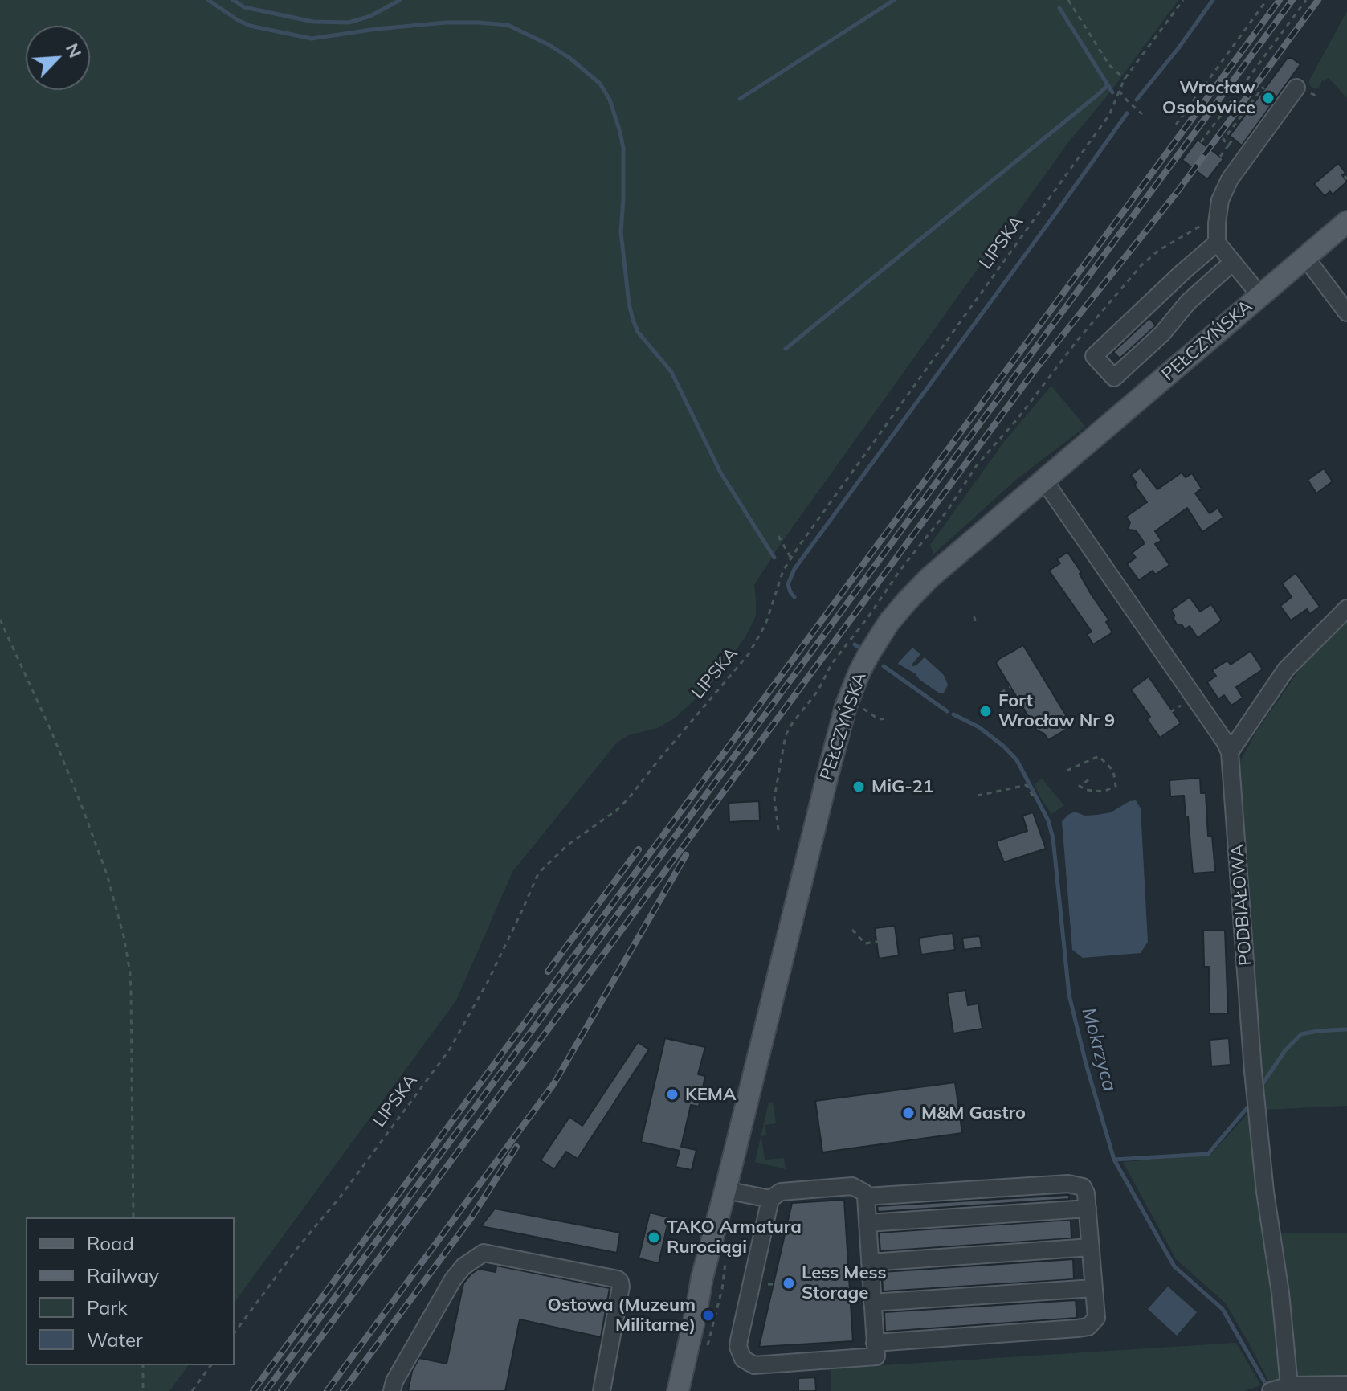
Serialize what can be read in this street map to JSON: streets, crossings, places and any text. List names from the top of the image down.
{
  "streets": {
    "main road": ["PEŁCZYŃSKA"],
    "street": ["PODBIAŁOWA"],
    "path": ["LIPSKA"]
  },
  "crossings": [
    ["PEŁCZYŃSKA", "PODBIAŁOWA"]
  ],
  "water": ["Mokrzyca"],
  "places": [
    "Wrocław Osobowice",
    "Fort Wrocław Nr 9",
    "MiG-21",
    "KEMA",
    "M&M Gastro",
    "TAKO Armatura Rurociągi",
    "Less Mess Storage",
    "Ostowa (Muzeum Militarne)"
  ],
  "legend": [
    "Road",
    "Railway",
    "Park",
    "Water"
  ],
  "north": "top right"
}
